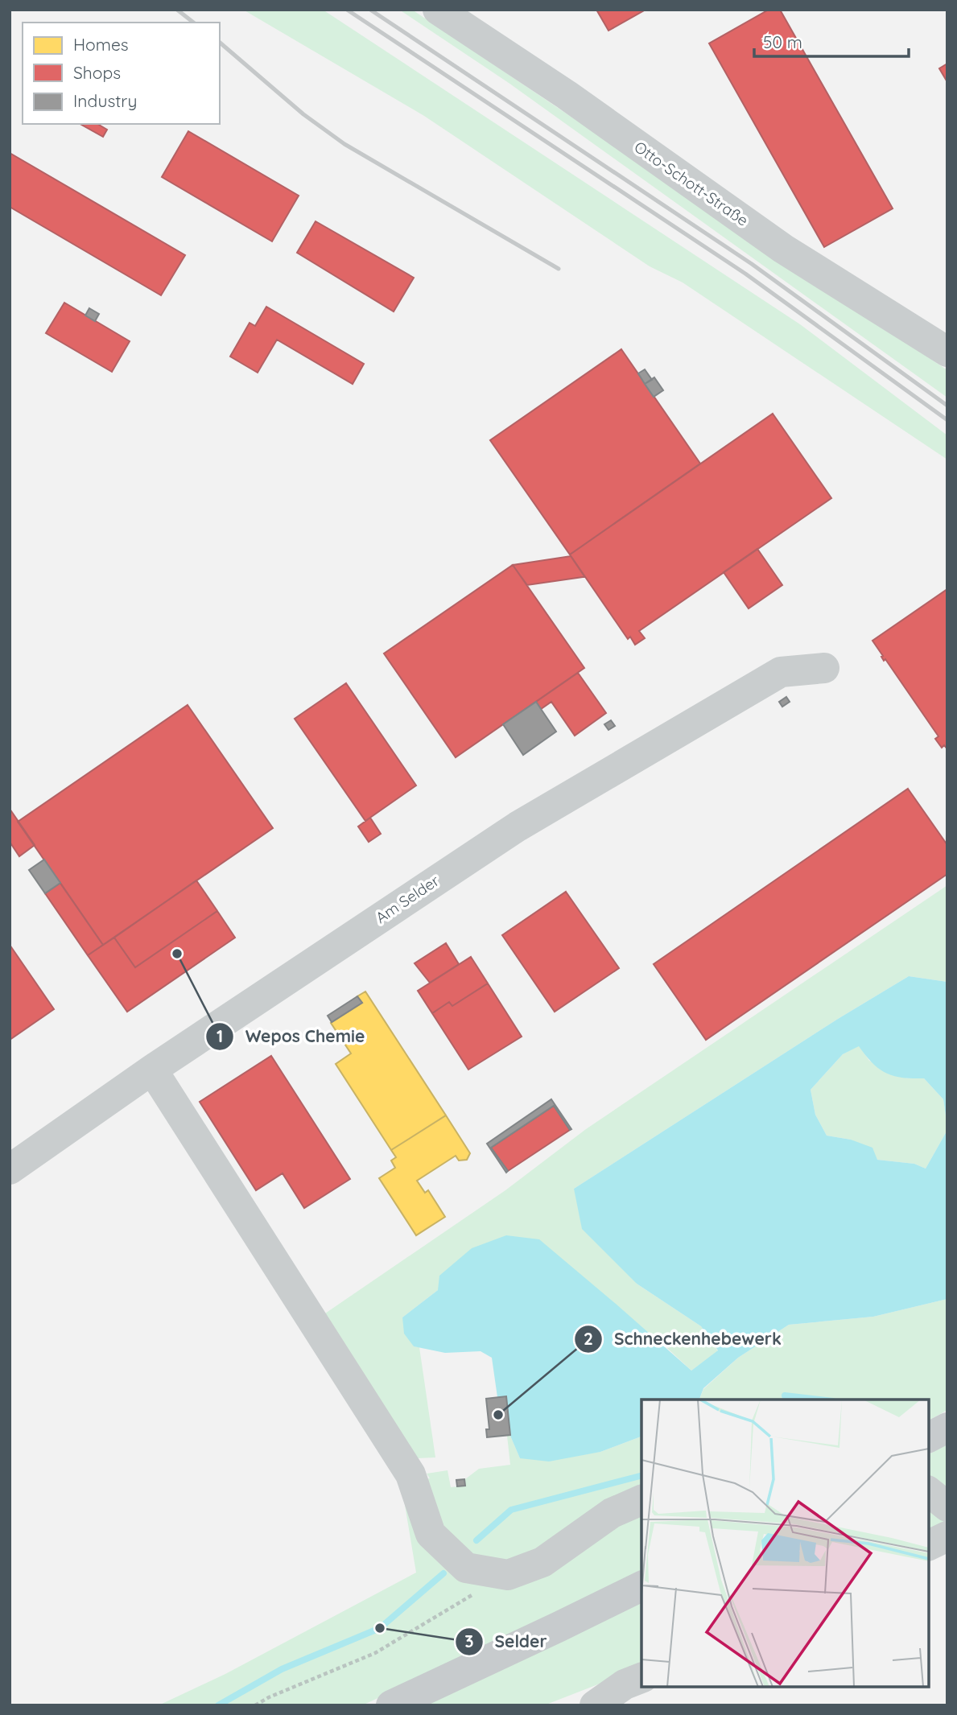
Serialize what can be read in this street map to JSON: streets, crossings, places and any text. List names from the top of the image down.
{
  "streets": {
    "street": ["Otto-Schott-Straße", "Am Selder"]
  },
  "places": ["Wepos Chemie", "Schneckenhebewerk", "Selder"],
  "legend": ["Homes", "Shops", "Industry"],
  "scale_bar": "50 m"
}
